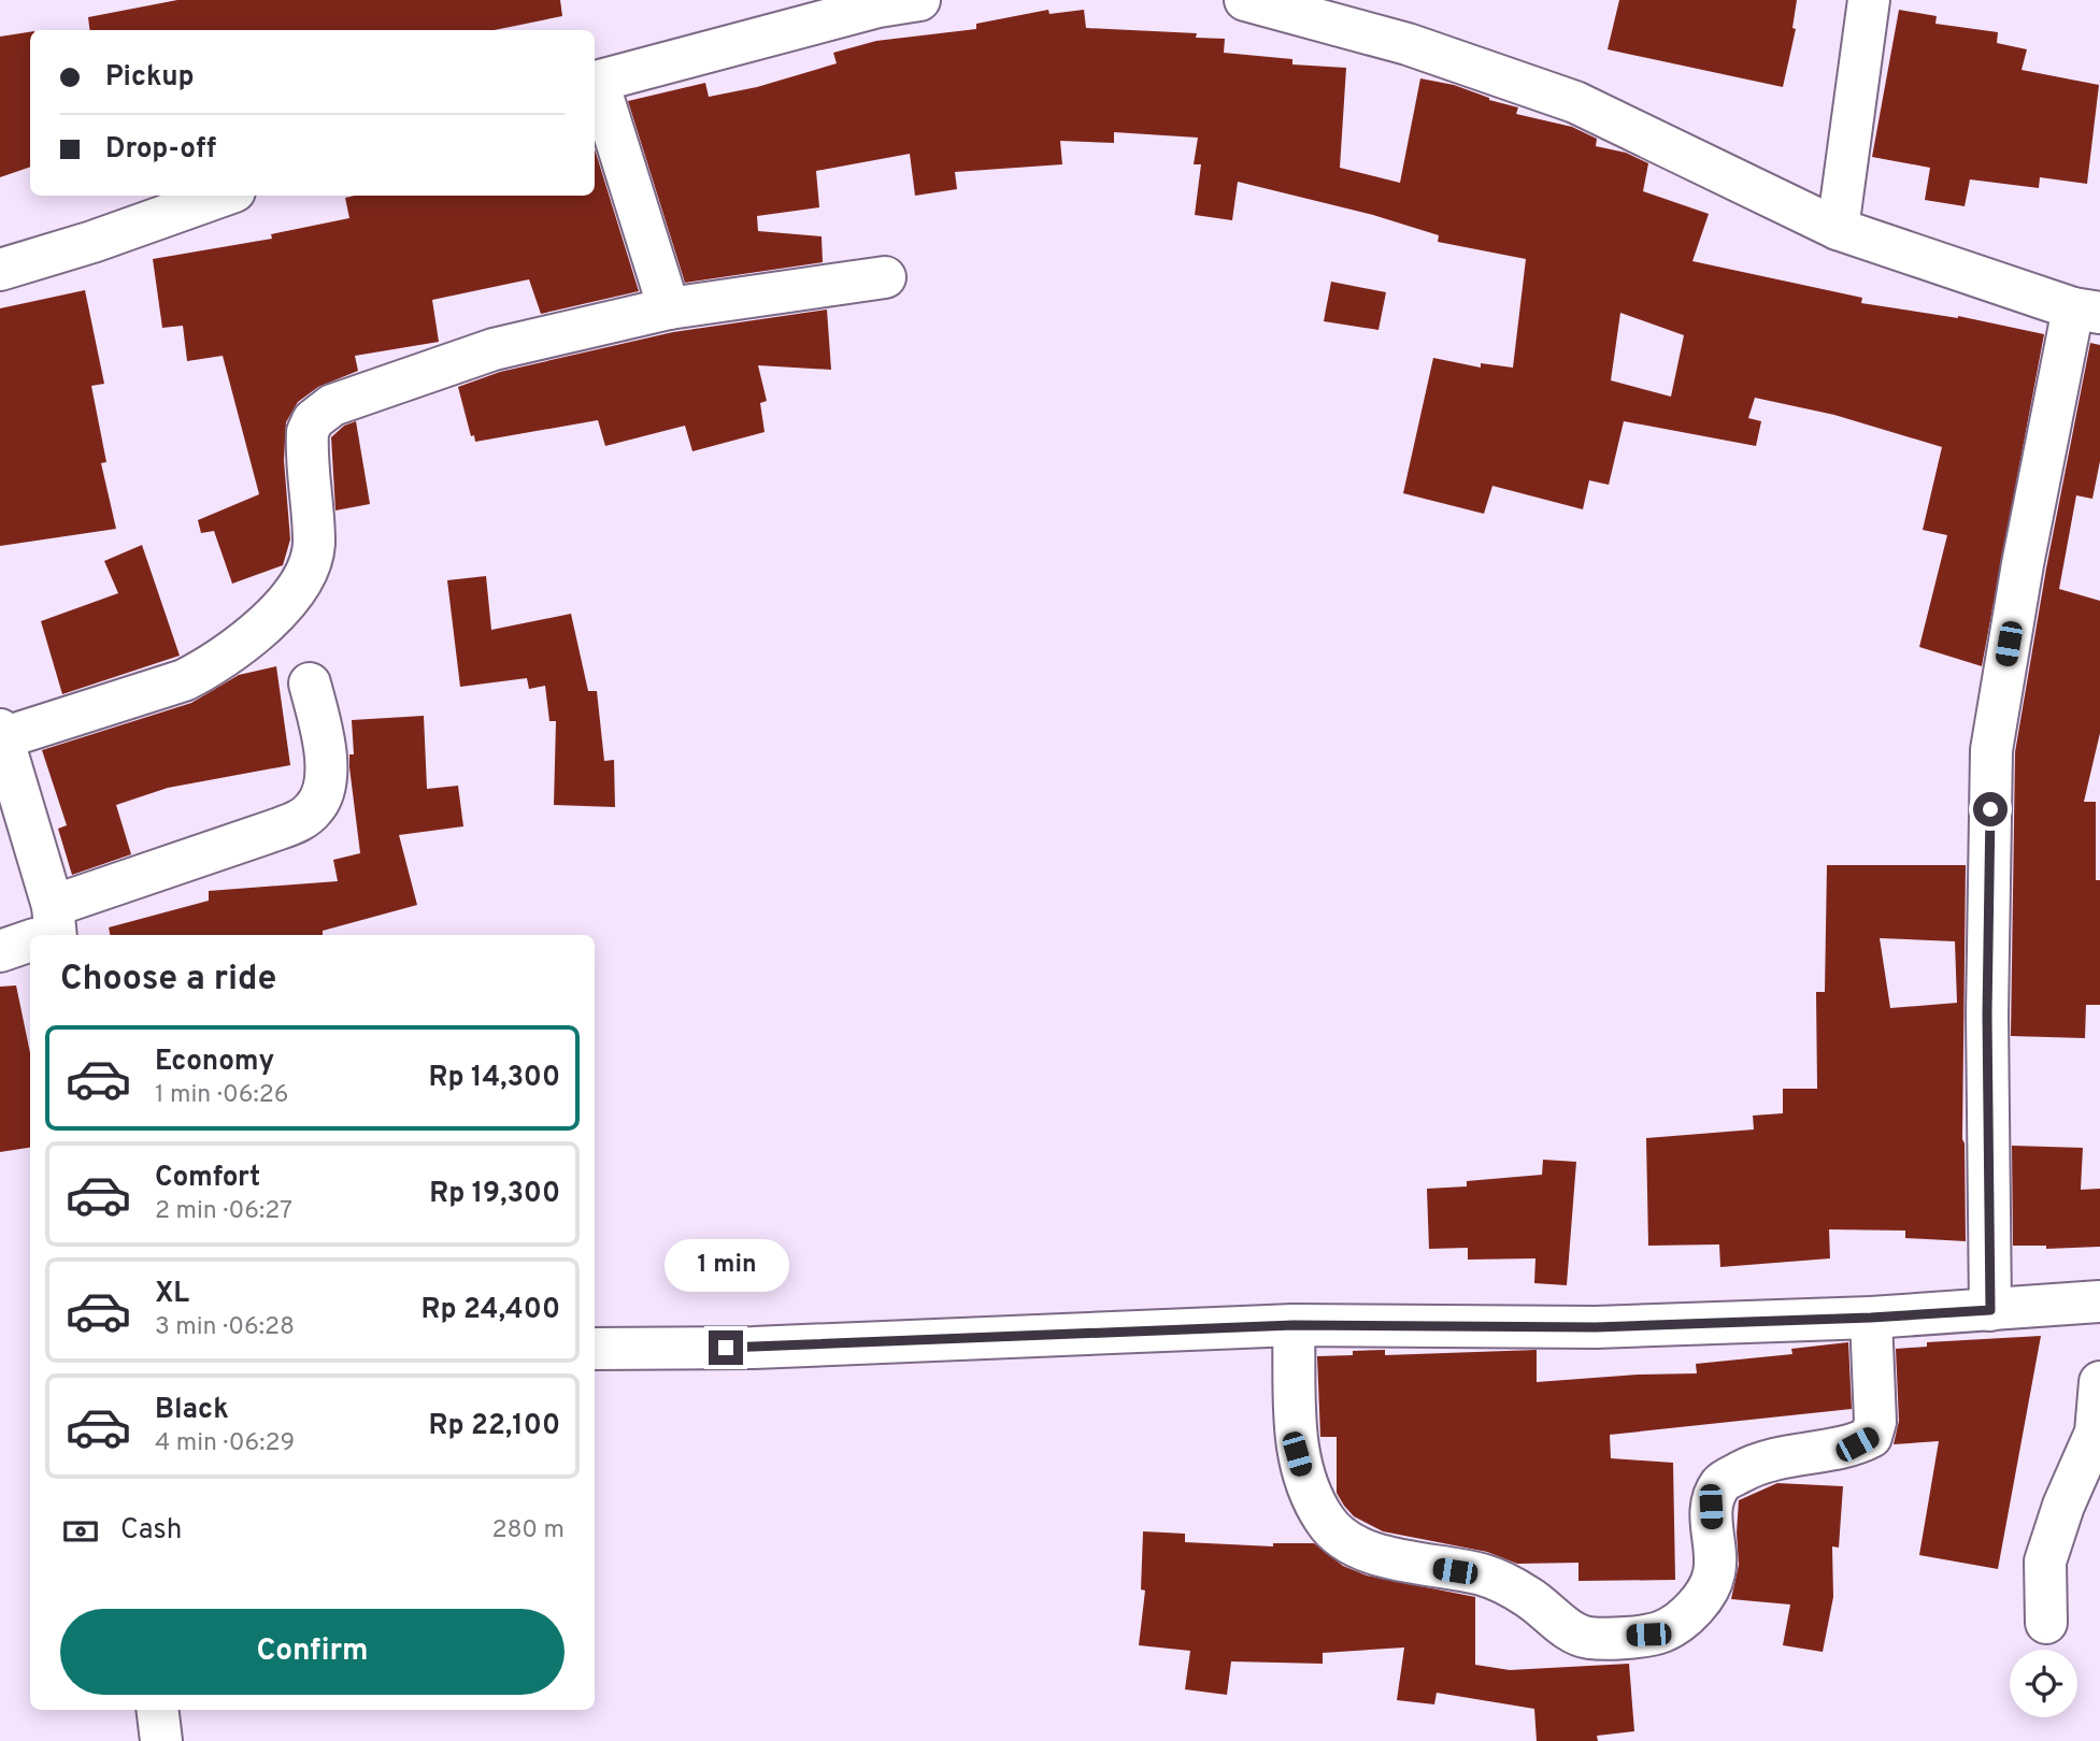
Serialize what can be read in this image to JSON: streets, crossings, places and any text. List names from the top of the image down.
{
  "page": {
    "banner": ["Pickup", "Drop-off"],
    "heading": "Choose a ride",
    "list": [
      {
        "name": "Economy",
        "note": "1 min · 06:26",
        "value": "Rp 14,300"
      },
      {
        "name": "Comfort",
        "note": "2 min · 06:27",
        "value": "Rp 19,300"
      },
      {
        "name": "XL",
        "note": "3 min · 06:28",
        "value": "Rp 24,400"
      },
      {
        "name": "Black",
        "note": "4 min · 06:29",
        "value": "Rp 22,100"
      }
    ],
    "bubble": "1 min",
    "pay": ["Cash", "280 m"],
    "buttons": "Confirm"
  }
}
